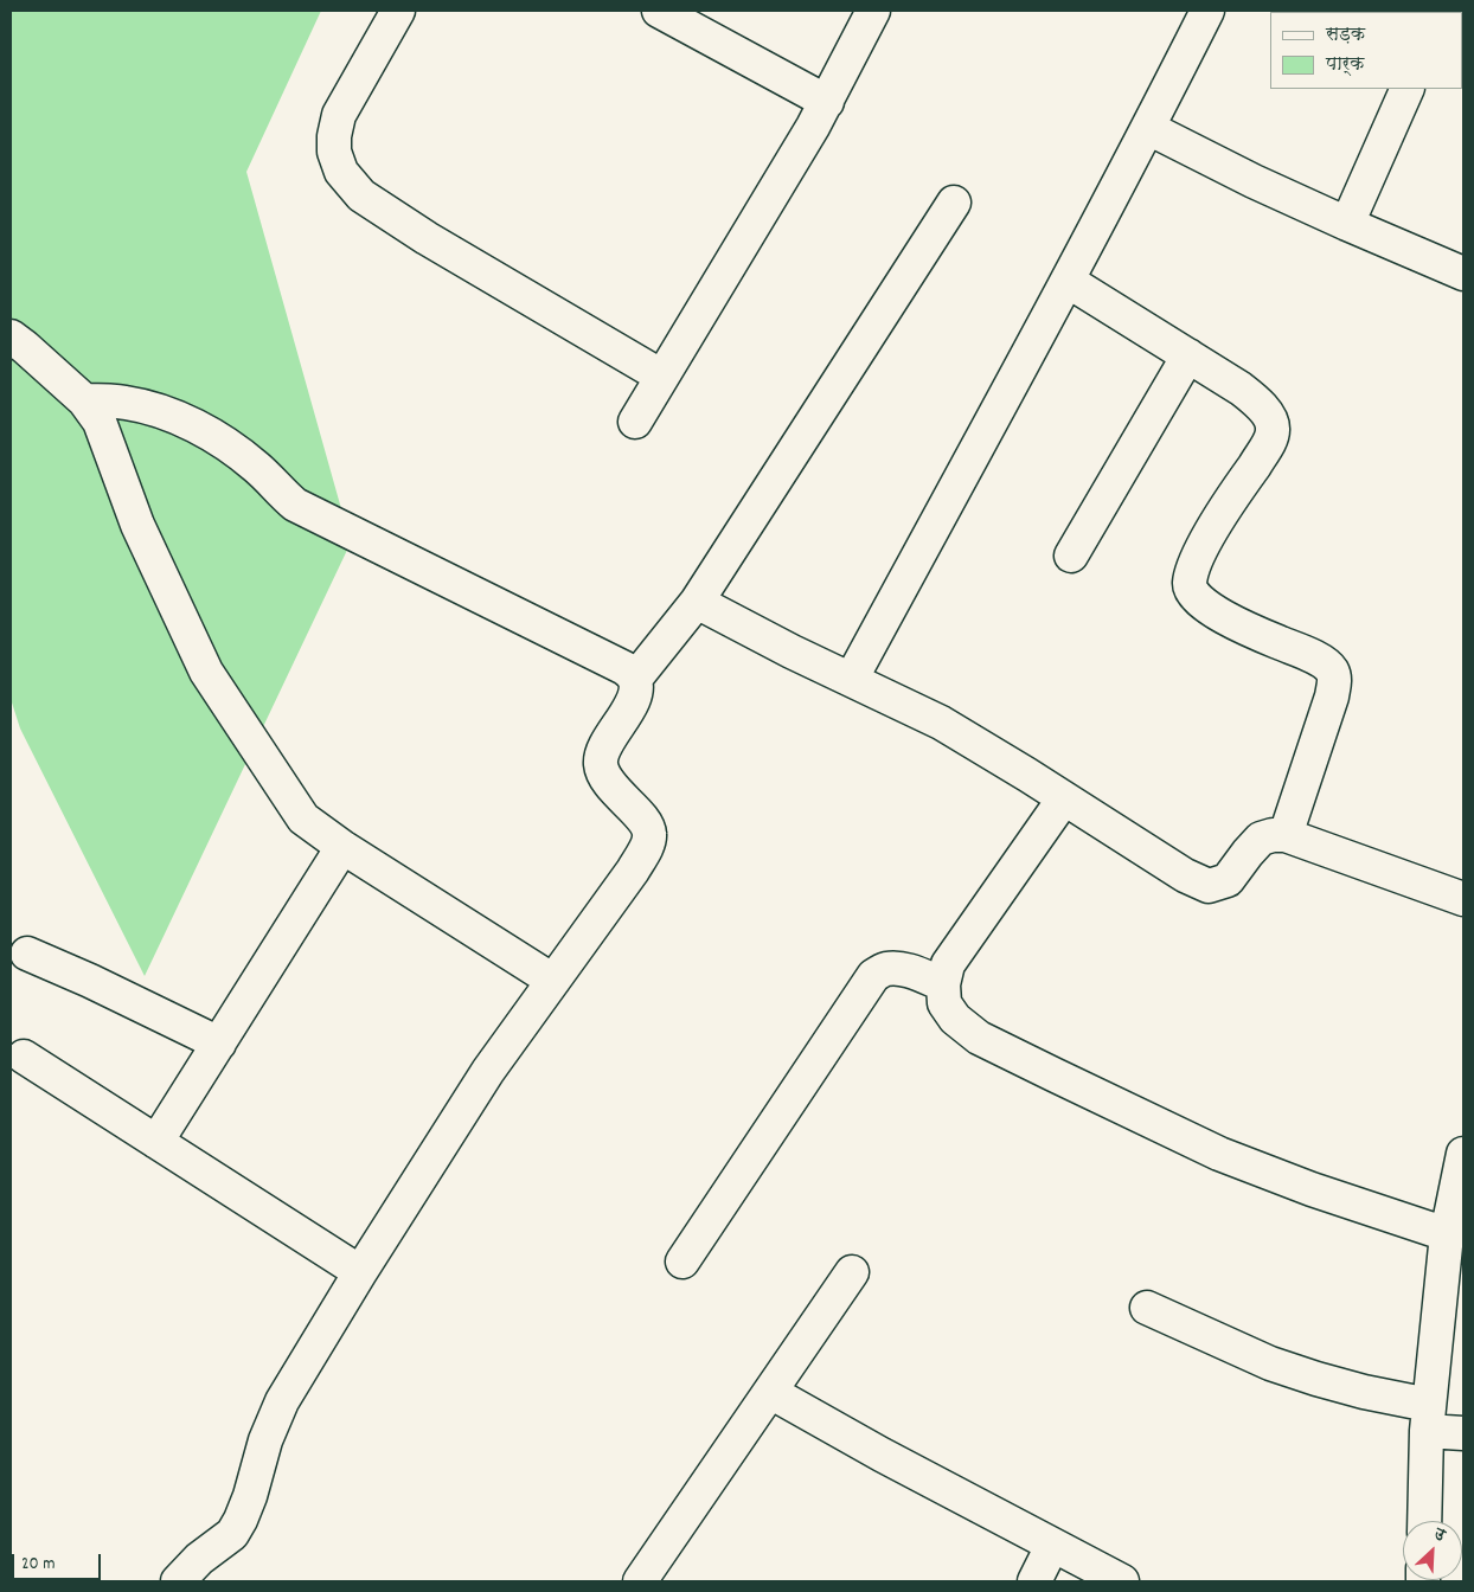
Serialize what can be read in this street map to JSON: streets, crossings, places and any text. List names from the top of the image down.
{
  "legend": ["सड़क", "पार्क"],
  "scale_bar": "20 m",
  "north": "top right"
}
